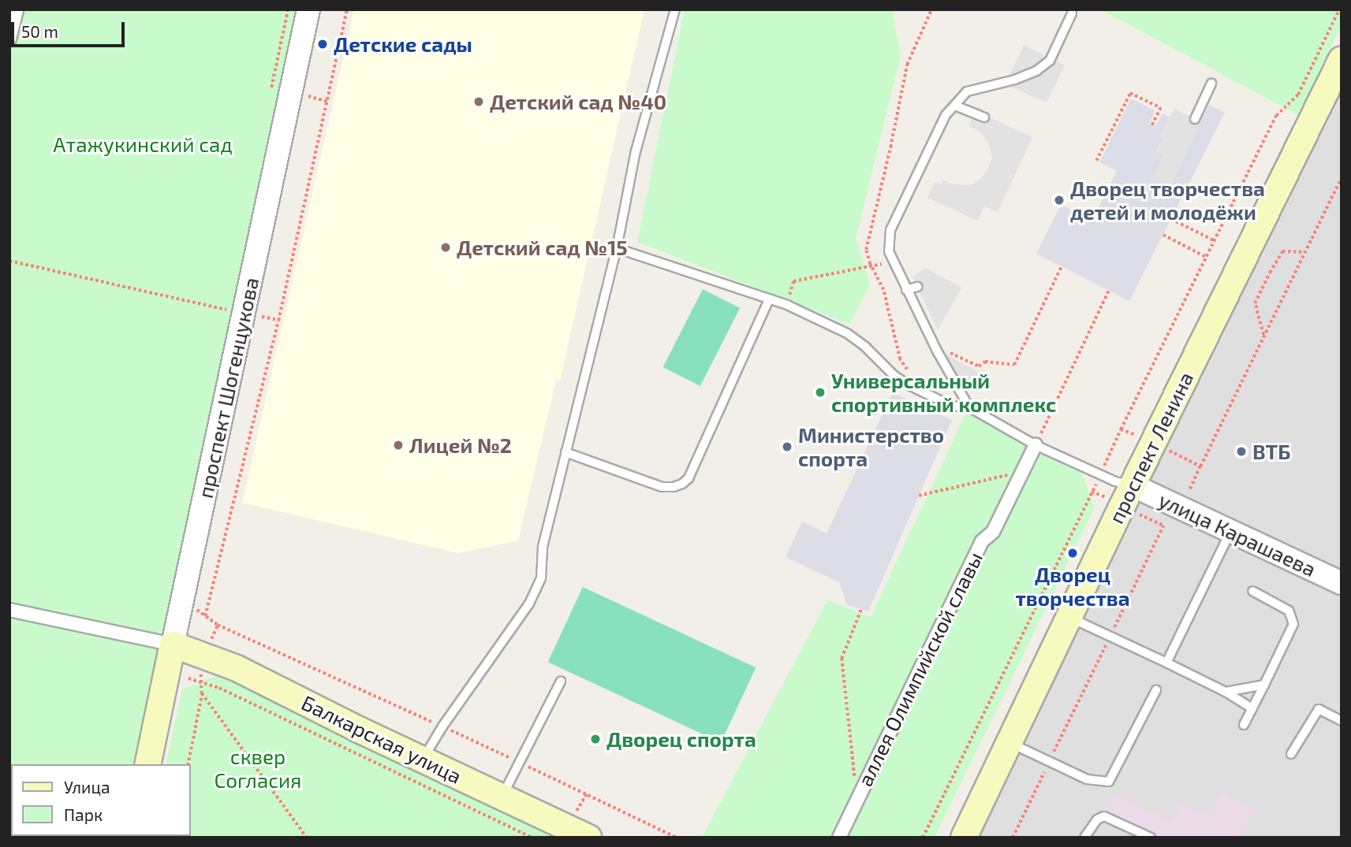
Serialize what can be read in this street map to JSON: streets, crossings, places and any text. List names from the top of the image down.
{
  "streets": {
    "main road": ["проспект Шогенцукова", "проспект Ленина", "Балкарская улица"],
    "street": ["улица Карашаева", "аллея Олимпийской славы"]
  },
  "crossings": [
    ["проспект Шогенцукова", "Балкарская улица"],
    ["проспект Ленина", "улица Карашаева"]
  ],
  "parks": ["Атажукинский сад", "сквер Согласия"],
  "places": [
    "Детские сады",
    "Детский сад №40",
    "Дворец творчества детей и молодёжи",
    "Детский сад №15",
    "Универсальный спортивный комплекс",
    "Лицей №2",
    "Министерство спорта",
    "ВТБ",
    "Дворец творчества",
    "Дворец спорта"
  ],
  "legend": ["Улица", "Парк"],
  "scale_bar": "50 m"
}
